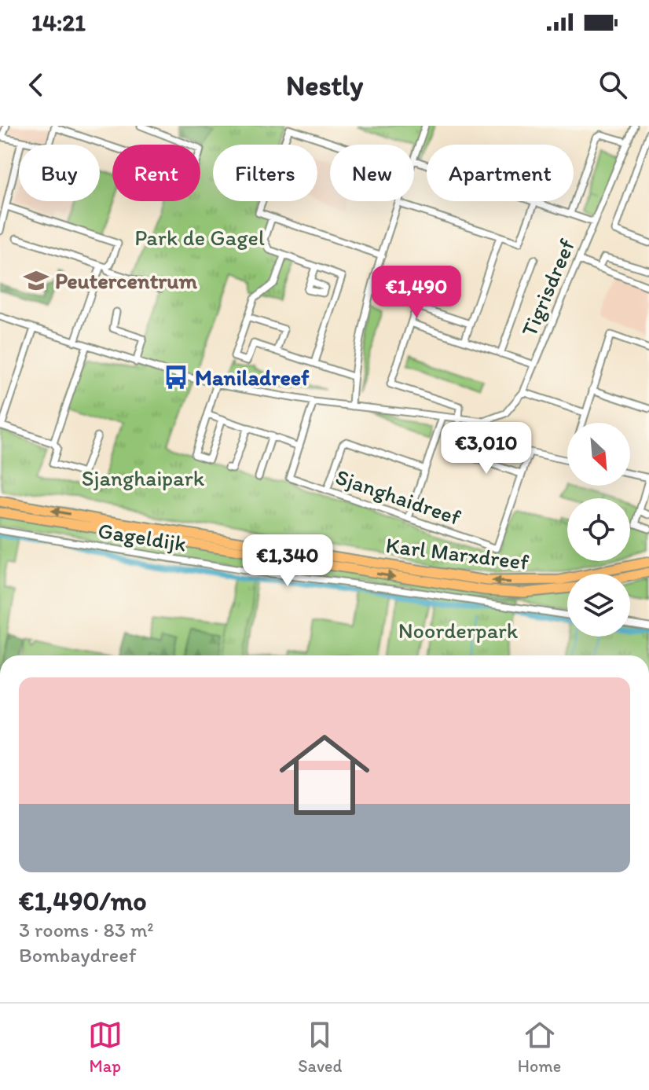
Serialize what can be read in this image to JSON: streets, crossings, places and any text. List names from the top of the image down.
{
  "streets": {
    "highway": ["Karl Marxdreef"],
    "street": ["Tigrisdreef", "Sjanghaidreef", "Gageldijk"]
  },
  "parks": ["Park de Gagel", "Sjanghaipark", "Noorderpark"],
  "places": {
    "school or university": ["Peutercentrum"],
    "bus stop": ["Maniladreef"]
  },
  "north": "bottom right",
  "page": {
    "status": "14:21",
    "header": "Nestly",
    "chip": [
      "Buy",
      "Rent",
      "Filters",
      "New",
      "Apartment"
    ],
    "price": ["€1,490", "€3,010", "€1,340"],
    "list": [
      {
        "name": "€1,490/mo",
        "note": "3 rooms · 83 m² · Bombaydreef"
      }
    ],
    "tabs": ["Map", "Saved", "Home"]
  }
}
